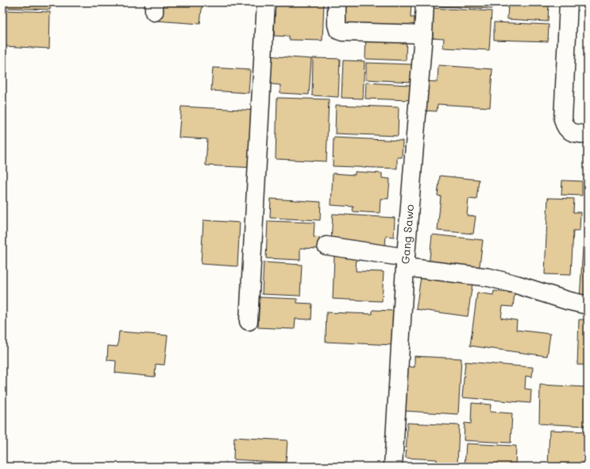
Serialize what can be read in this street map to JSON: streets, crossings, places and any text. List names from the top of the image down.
{
  "streets": {
    "street": ["Gang Sawo"]
  }
}
